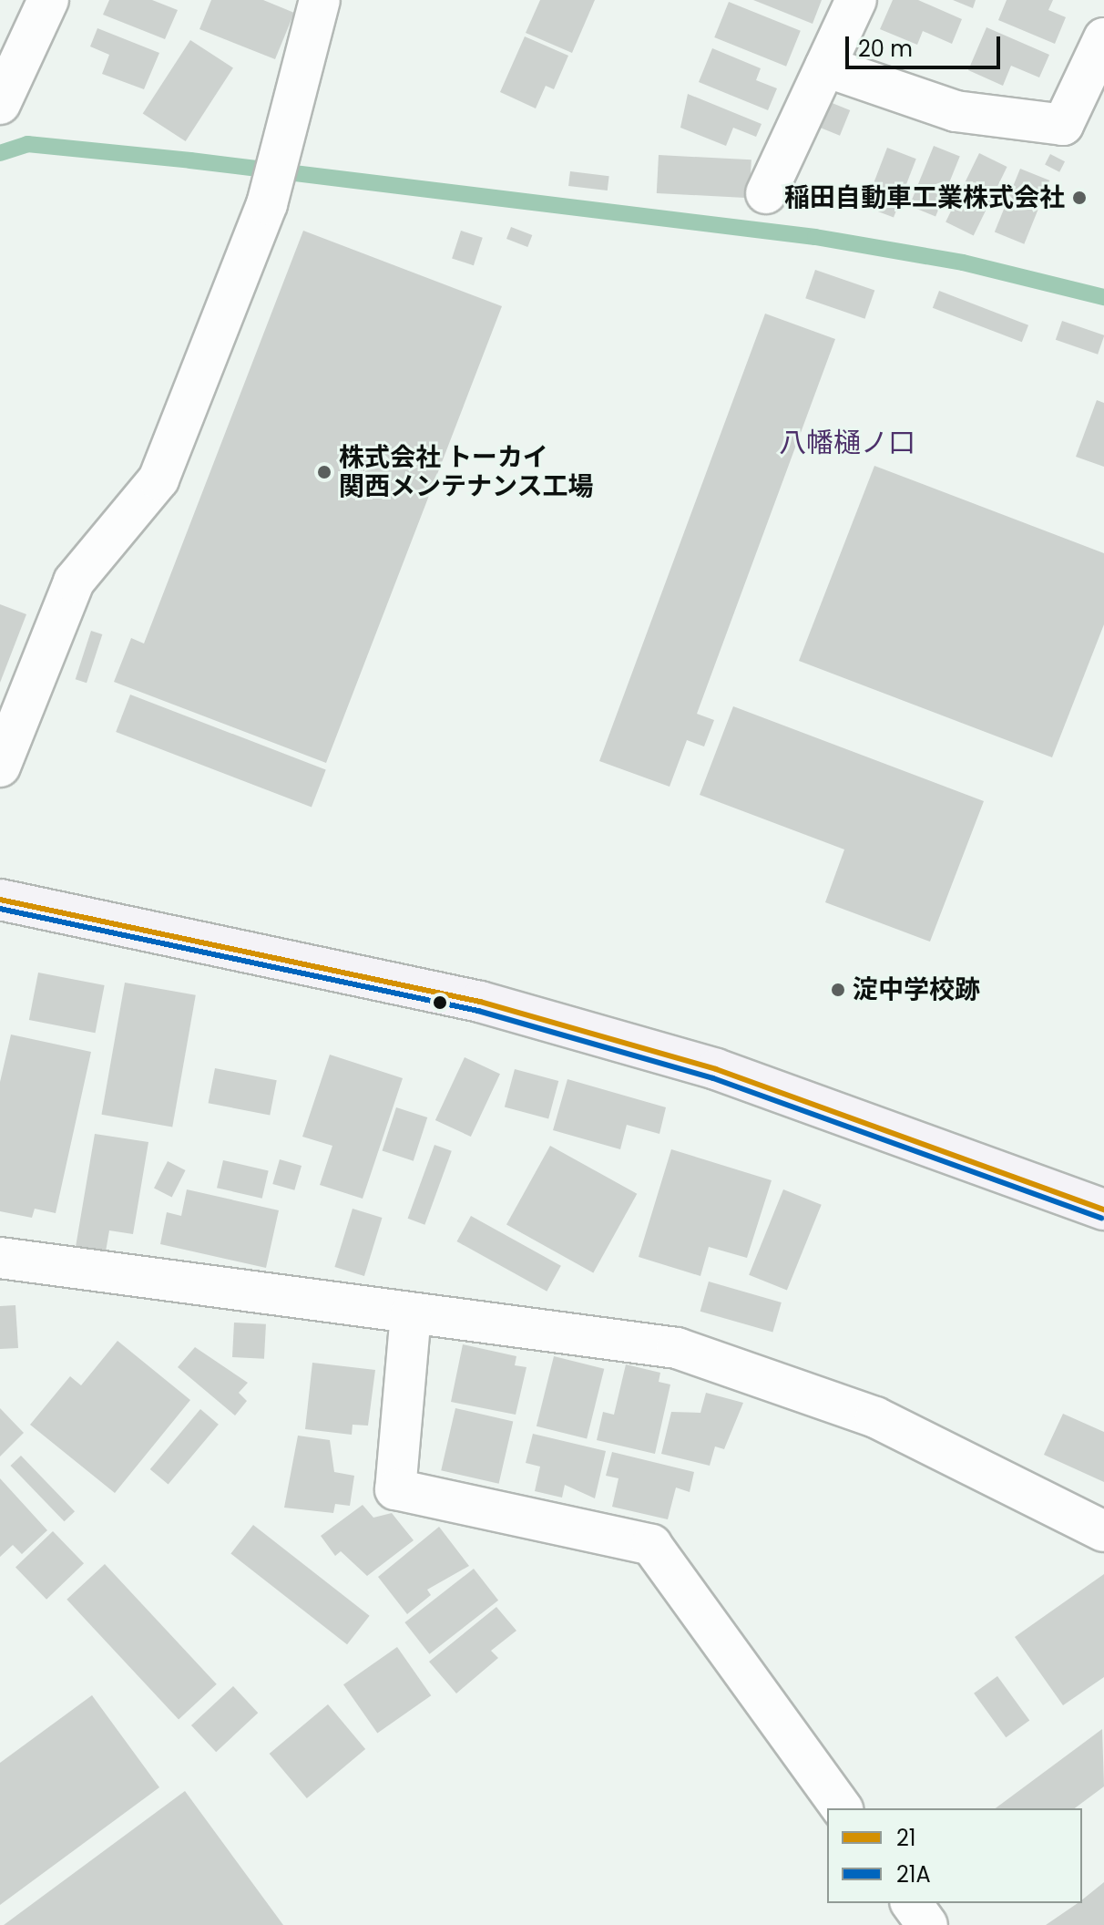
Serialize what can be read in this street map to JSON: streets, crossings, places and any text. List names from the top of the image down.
{
  "districts": ["八幡樋ノ口"],
  "places": ["稲田自動車工業株式会社", "株式会社 トーカイ 関西メンテナンス工場", "淀中学校跡"],
  "lines": ["transit line 21", "transit line 21A"],
  "legend": ["21", "21A"],
  "scale_bar": "20 m"
}
